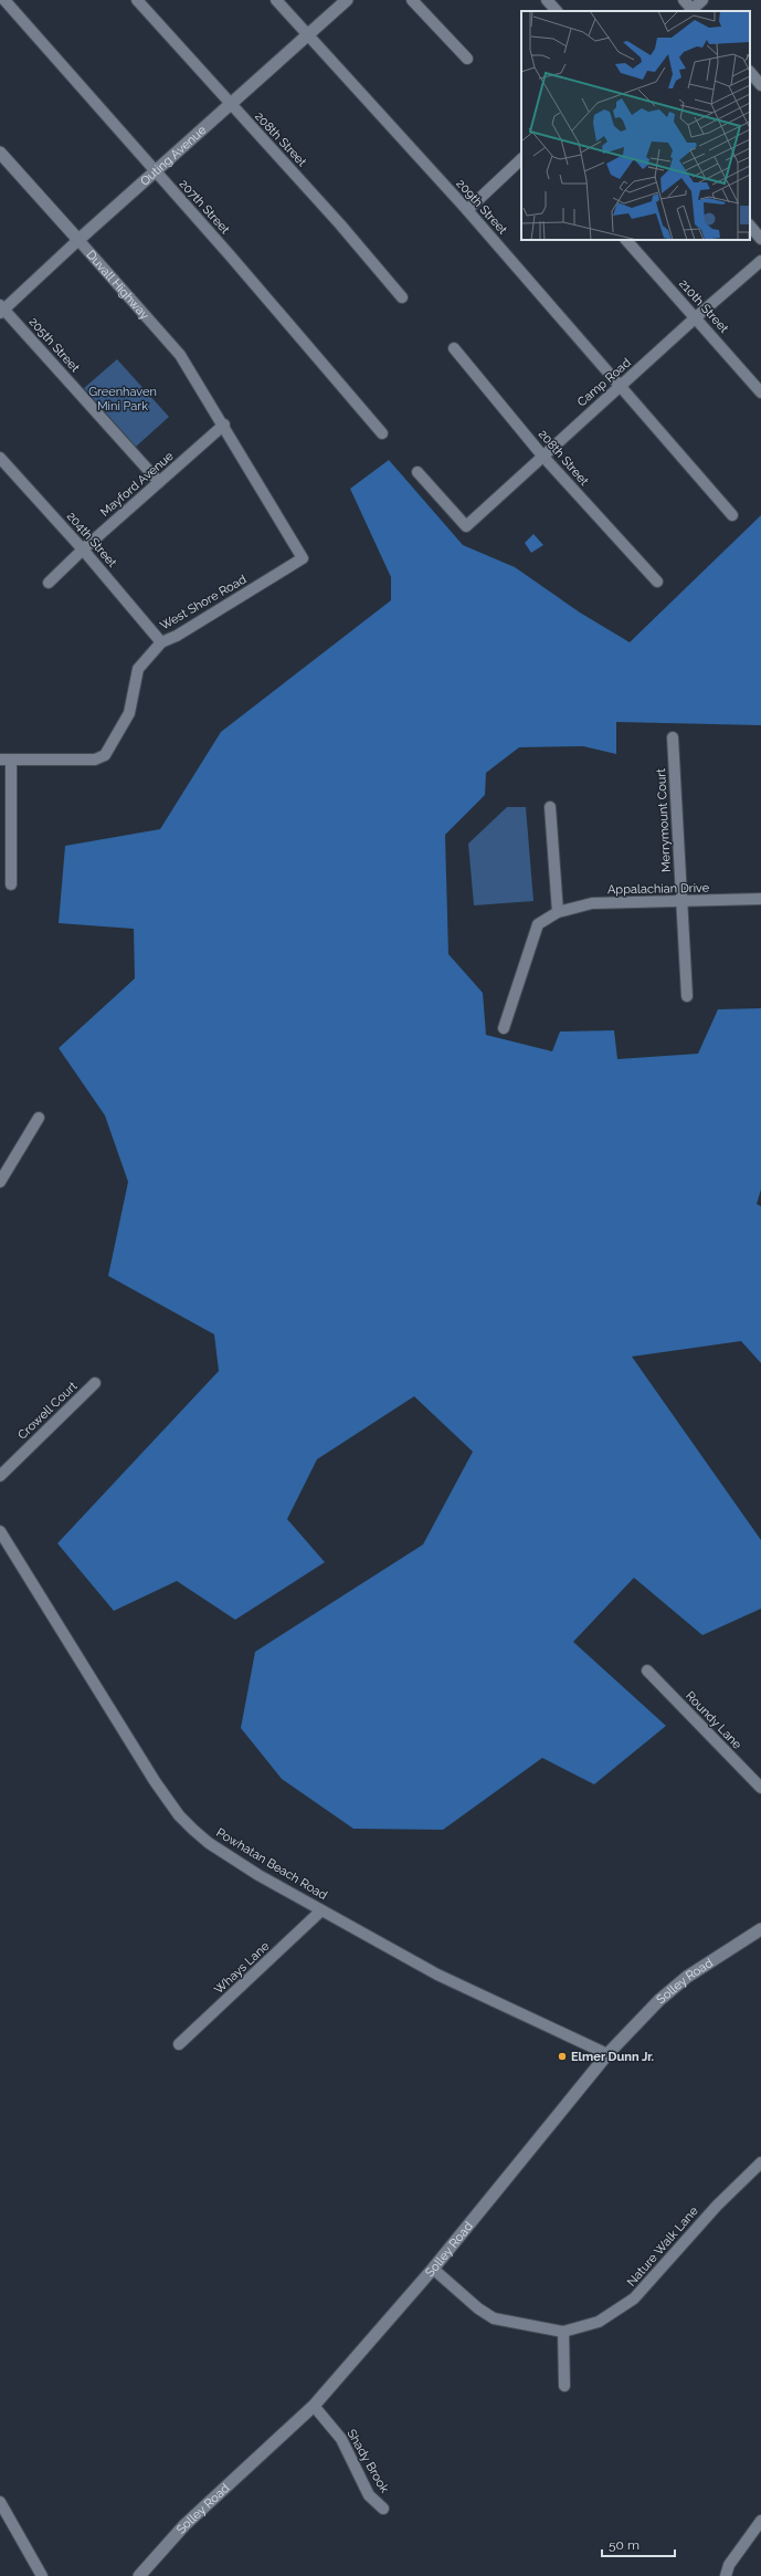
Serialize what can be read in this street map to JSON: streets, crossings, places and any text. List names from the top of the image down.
{
  "streets": {
    "main road": ["Outing Avenue", "Duvall Highway", "Solley Road"],
    "street": [
      "208th Street",
      "207th Street",
      "209th Street",
      "210th Street",
      "205th Street",
      "Camp Road",
      "Mayford Avenue",
      "204th Street",
      "West Shore Road",
      "Merrymount Court",
      "Appalachian Drive",
      "Crowell Court",
      "Roundy Lane",
      "Powhatan Beach Road",
      "Whays Lane",
      "Nature Walk Lane",
      "Shady Brook"
    ]
  },
  "crossings": [
    ["208th Street", "Outing Avenue"],
    ["208th Street", "Camp Road"],
    ["Outing Avenue", "207th Street"],
    ["Outing Avenue", "209th Street"],
    ["Outing Avenue", "Duvall Highway"],
    ["Outing Avenue", "205th Street"],
    ["209th Street", "Camp Road"],
    ["Duvall Highway", "Mayford Avenue"],
    ["Duvall Highway", "West Shore Road"],
    ["210th Street", "Camp Road"],
    ["205th Street", "Mayford Avenue"],
    ["Mayford Avenue", "204th Street"],
    ["Mayford Avenue", "West Shore Road"],
    ["204th Street", "West Shore Road"],
    ["Merrymount Court", "Appalachian Drive"],
    ["Powhatan Beach Road", "Whays Lane"],
    ["Powhatan Beach Road", "Solley Road"],
    ["Solley Road", "Nature Walk Lane"],
    ["Solley Road", "Shady Brook"]
  ],
  "parks": ["Greenhaven Mini Park"],
  "places": ["Elmer Dunn Jr."],
  "scale_bar": "50 m"
}
